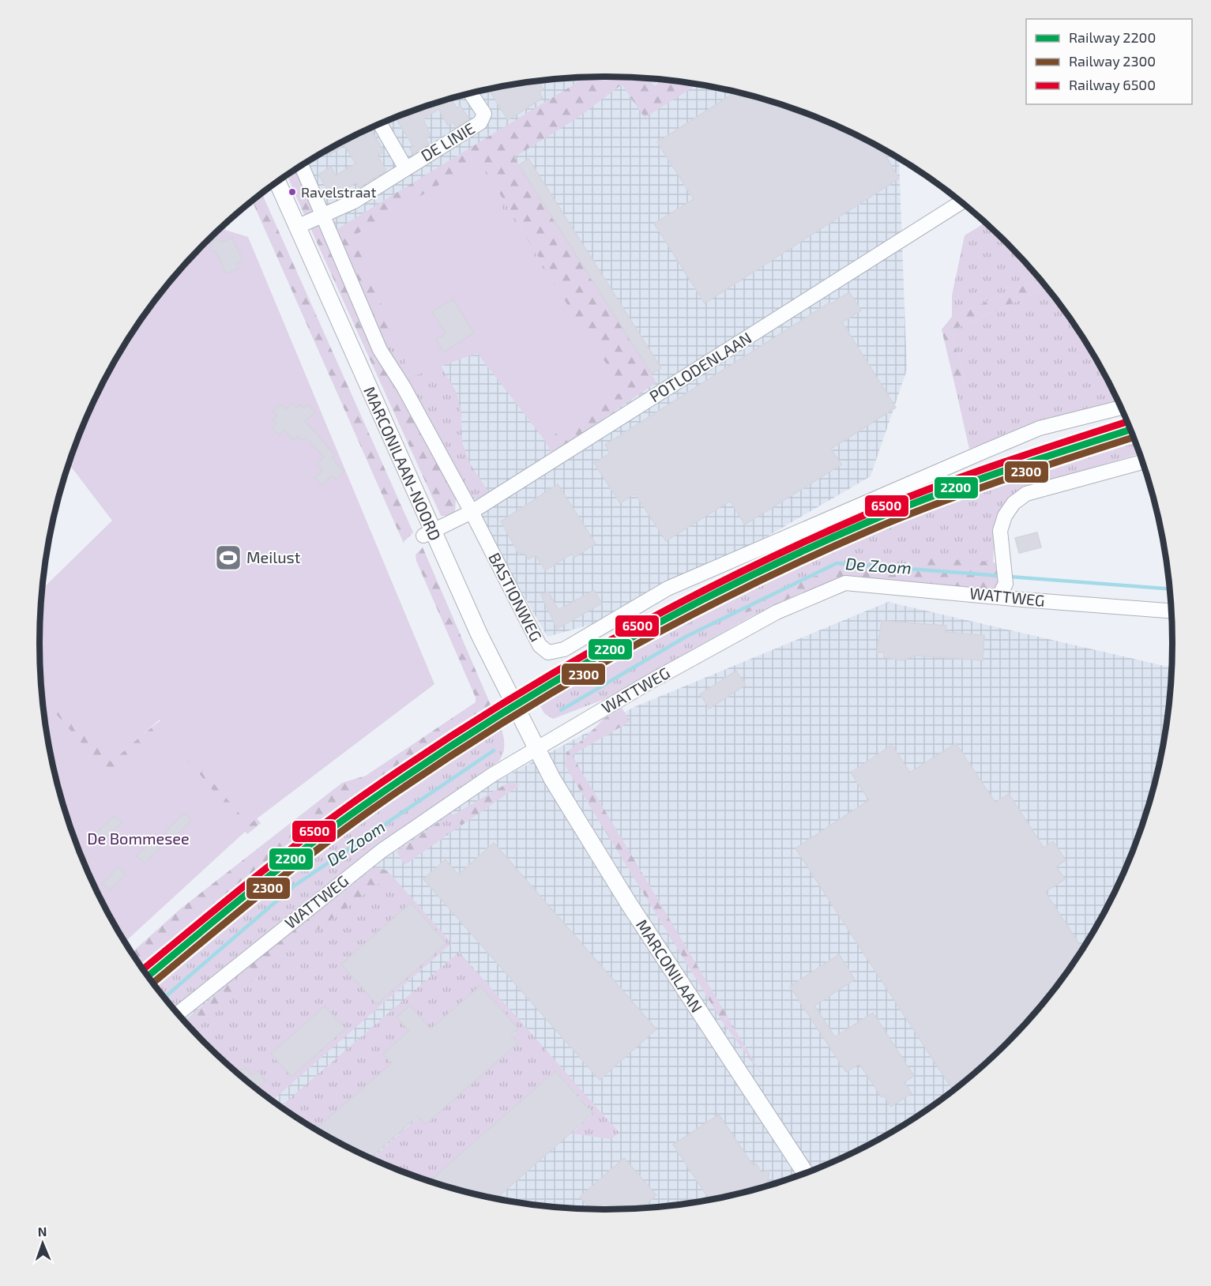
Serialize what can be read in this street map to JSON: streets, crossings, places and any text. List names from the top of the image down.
{
  "streets": {
    "street": [
      "DE LINIE",
      "POTLODENLAAN",
      "MARCONILAAN-NOORD",
      "BASTIONWEG",
      "WATTWEG",
      "MARCONILAAN"
    ]
  },
  "crossings": [
    ["DE LINIE", "MARCONILAAN-NOORD"],
    ["DE LINIE", "BASTIONWEG"],
    ["POTLODENLAAN", "MARCONILAAN-NOORD"],
    ["POTLODENLAAN", "BASTIONWEG"],
    ["MARCONILAAN-NOORD", "WATTWEG"],
    ["MARCONILAAN-NOORD", "MARCONILAAN"],
    ["WATTWEG", "MARCONILAAN"]
  ],
  "water": ["De Zoom"],
  "parks": ["De Bommesee"],
  "places": {
    "other": ["Ravelstraat"],
    "sports": ["Meilust"]
  },
  "lines": ["rail line 6500", "rail line 2200", "rail line 2300"],
  "legend": ["Railway 2200", "Railway 2300", "Railway 6500"],
  "north": "top"
}
